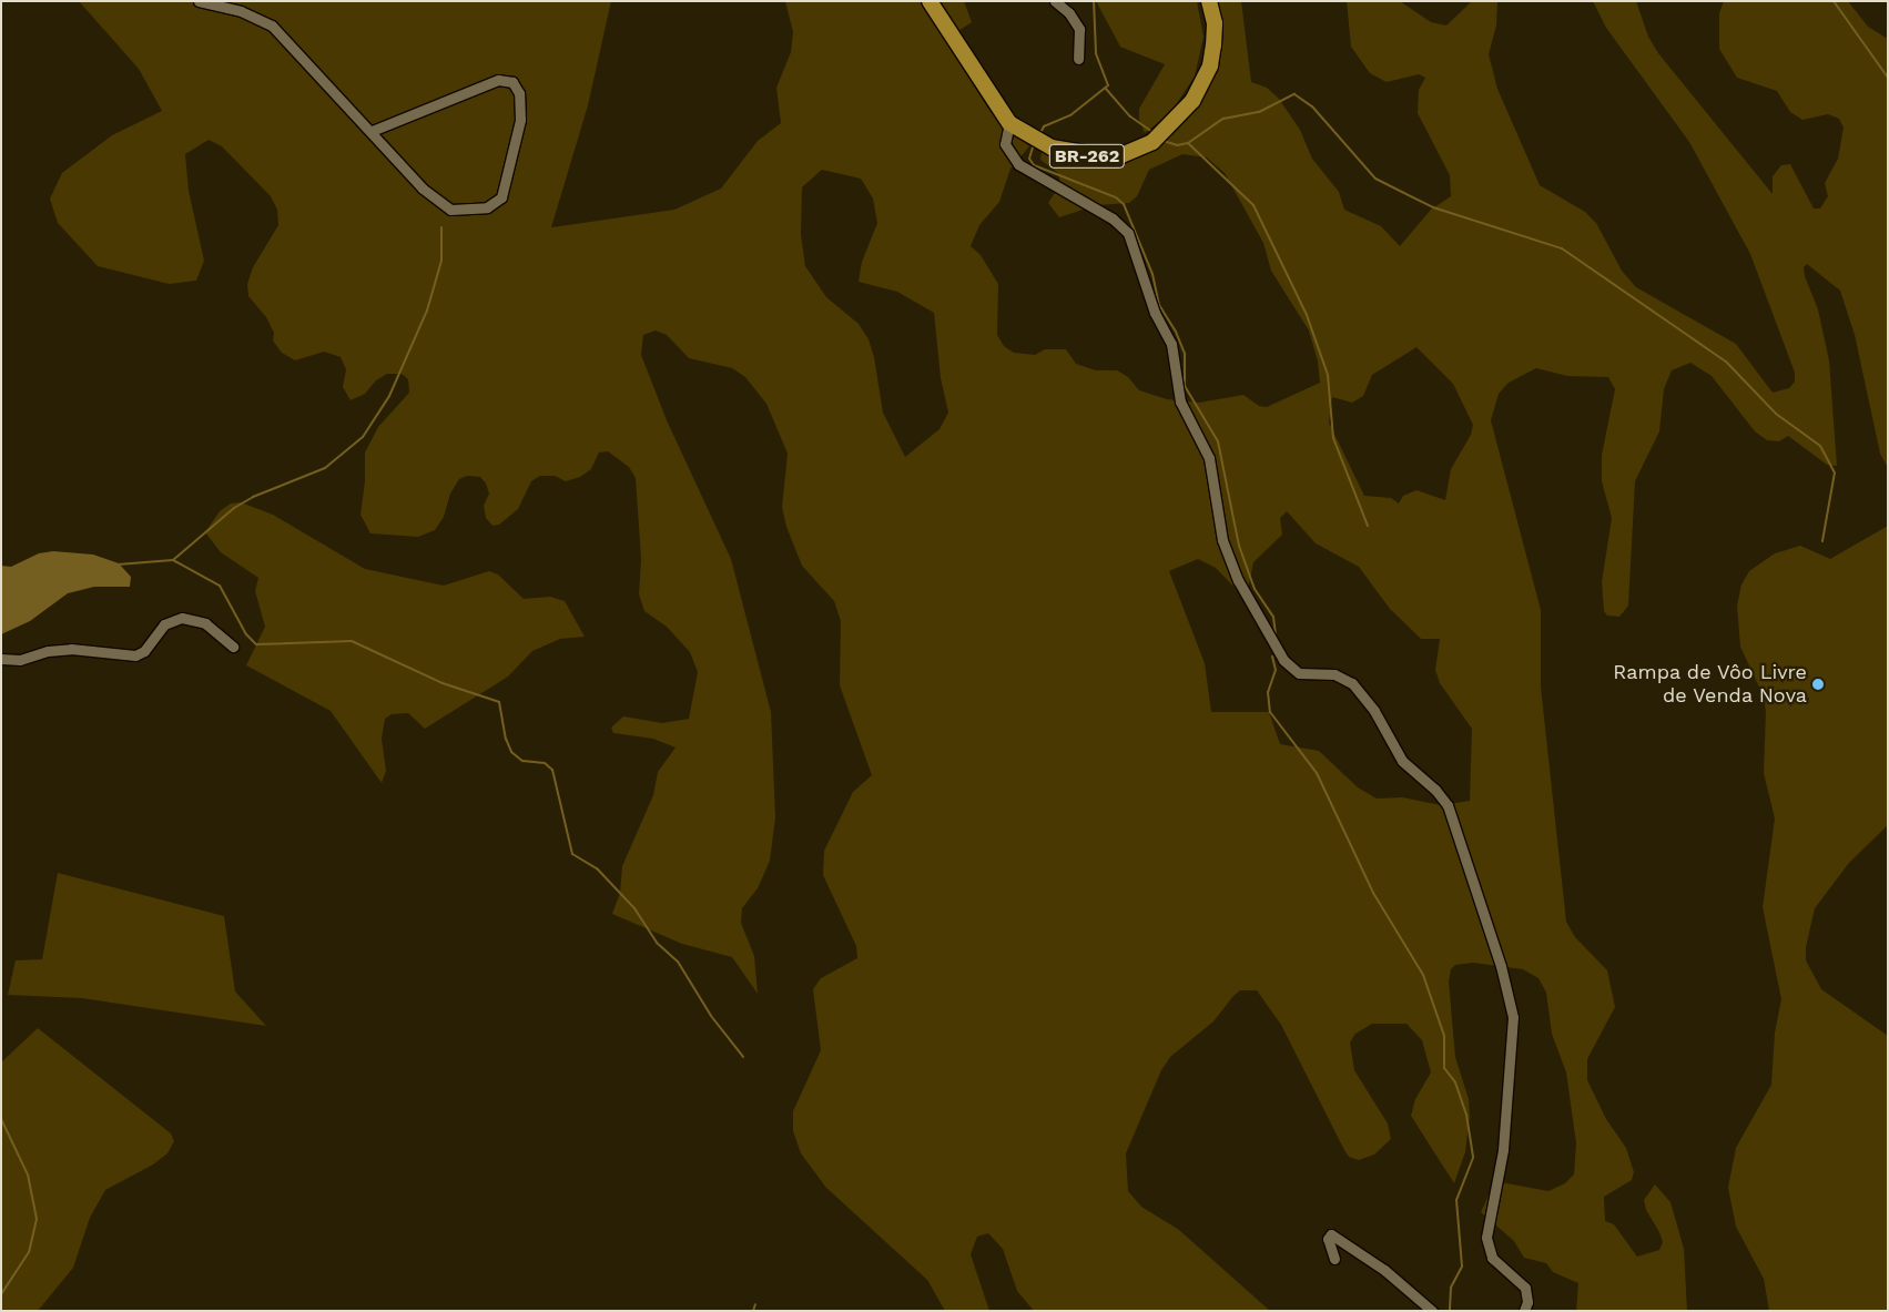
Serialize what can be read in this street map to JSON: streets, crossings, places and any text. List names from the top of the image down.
{
  "streets": {
    "highway": ["BR-262"]
  },
  "places": ["Rampa de Vôo Livre de Venda Nova"]
}
